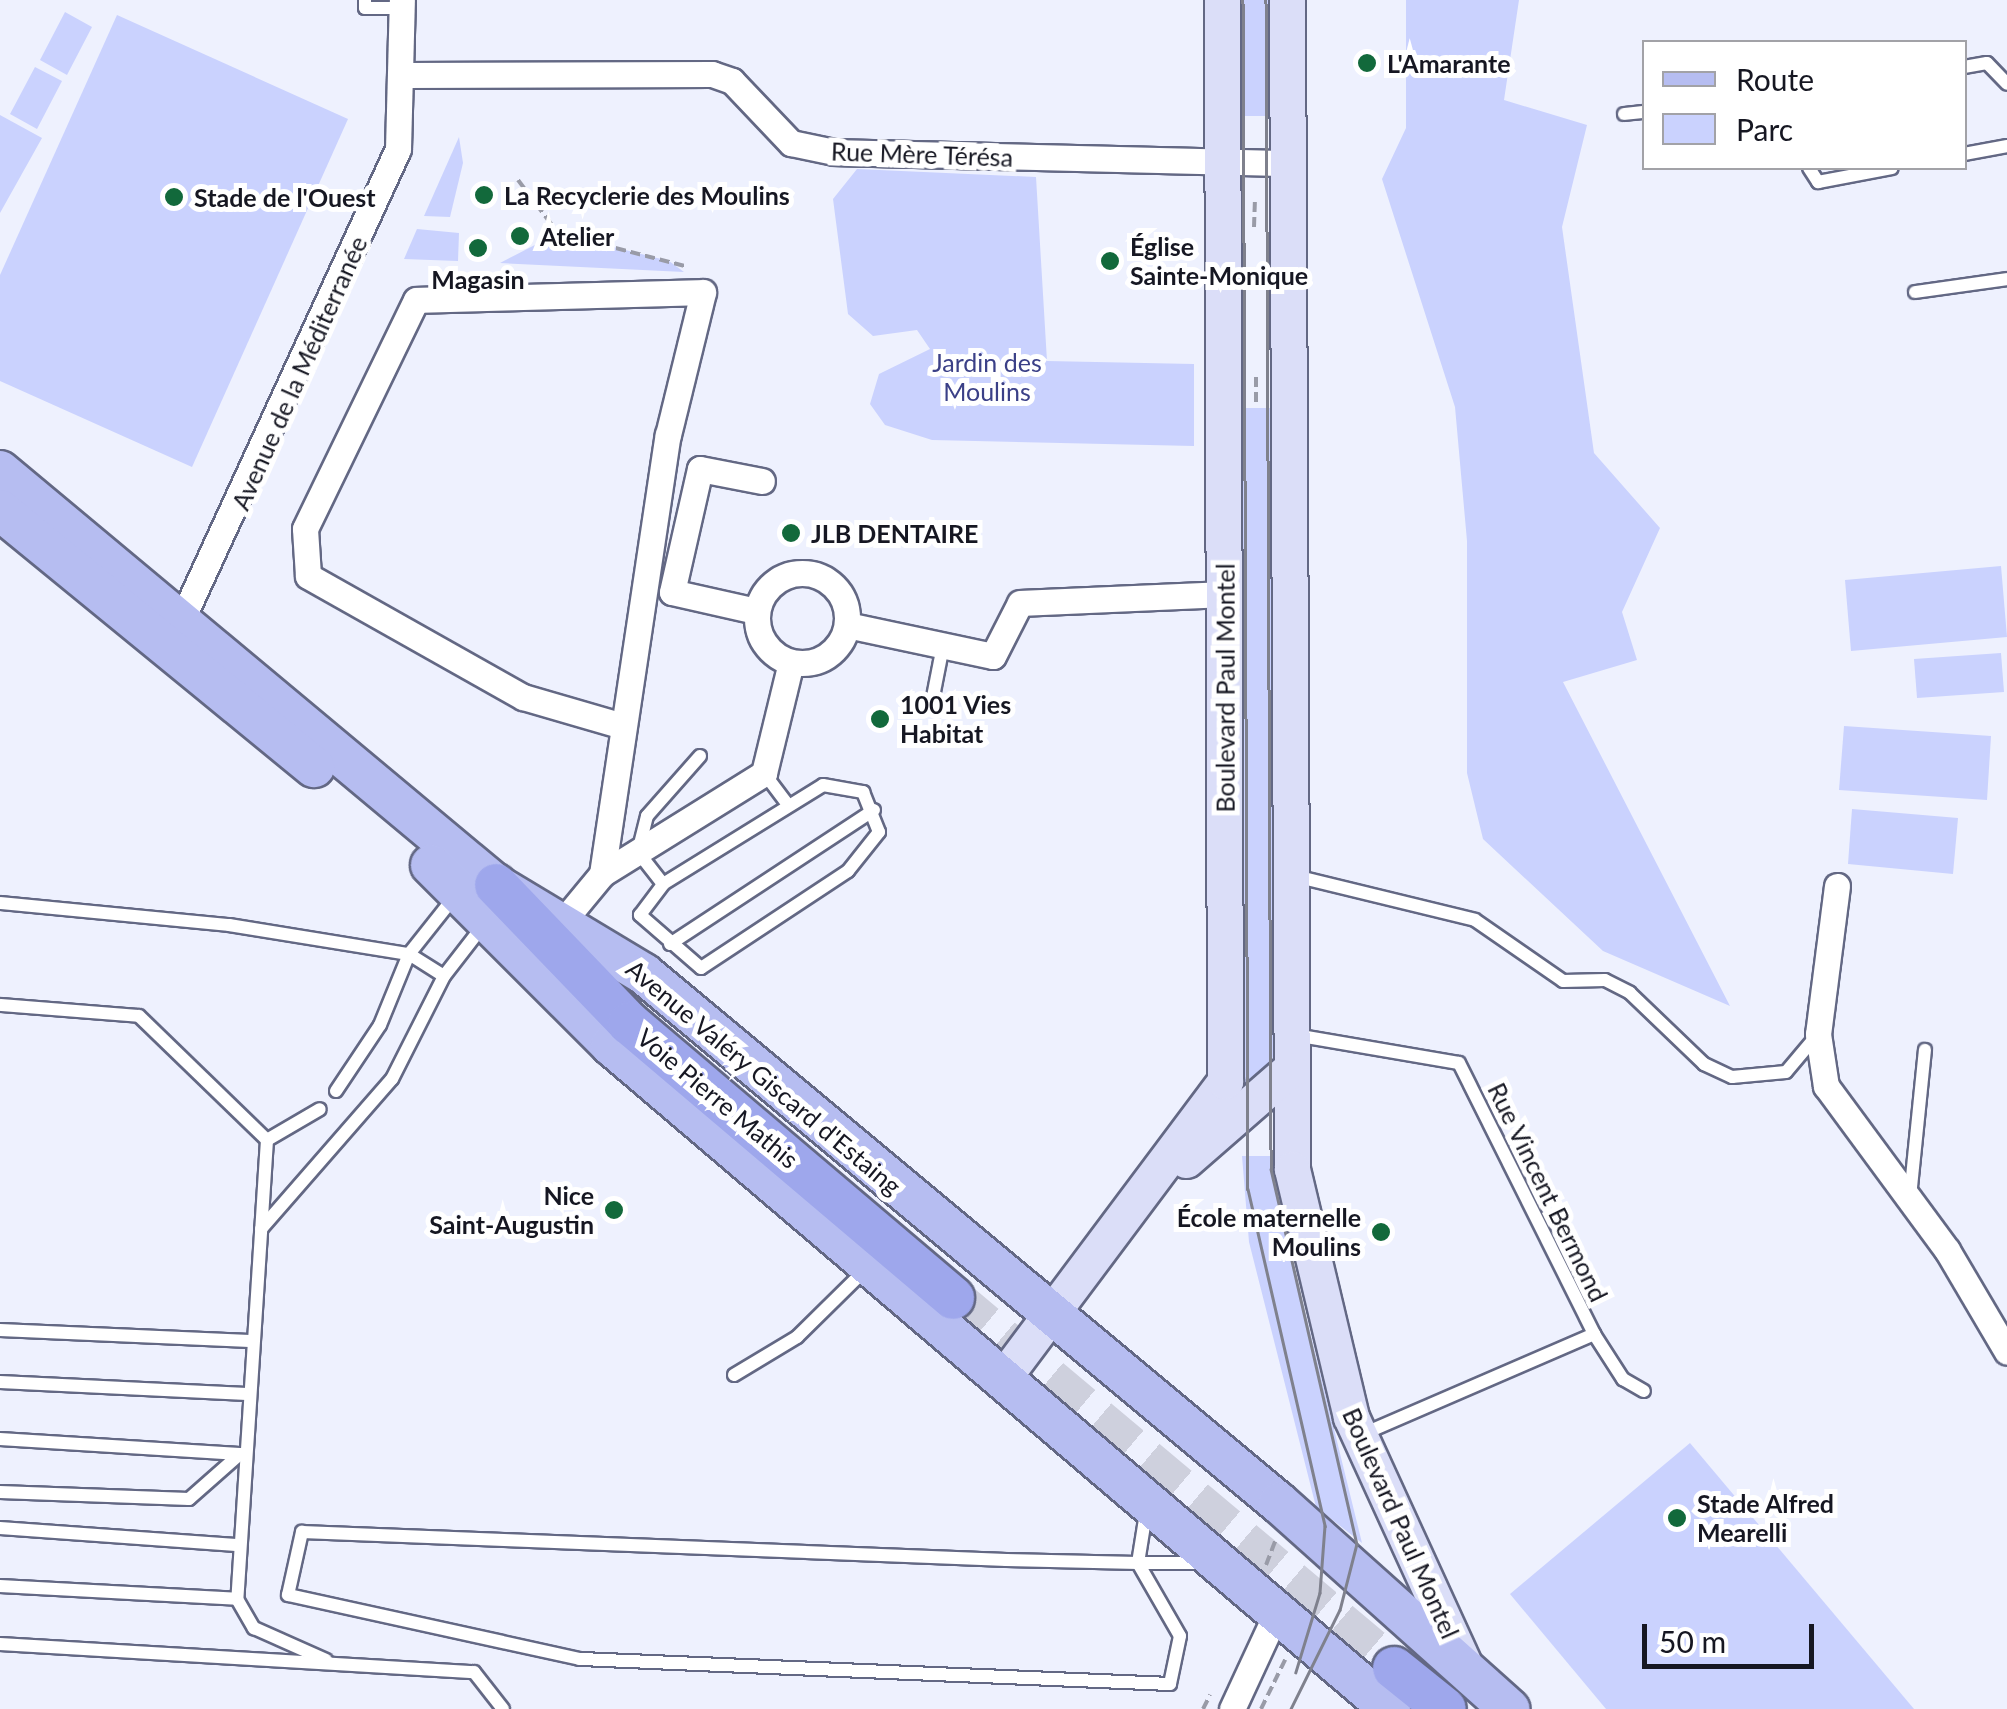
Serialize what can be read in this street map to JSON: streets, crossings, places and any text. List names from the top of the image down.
{
  "streets": {
    "highway": ["Voie Pierre Mathis"],
    "main road": ["Boulevard Paul Montel", "Avenue Valéry Giscard d'Estaing"],
    "street": ["Rue Mère Térésa", "Avenue de la Méditerranée"],
    "lane": ["Rue Vincent Bermond"]
  },
  "crossings": [
    ["Rue Mère Térésa", "Avenue de la Méditerranée"],
    ["Rue Mère Térésa", "Boulevard Paul Montel"],
    ["Avenue de la Méditerranée", "Avenue Valéry Giscard d'Estaing"],
    ["Boulevard Paul Montel", "Avenue Valéry Giscard d'Estaing"],
    ["Boulevard Paul Montel", "Rue Vincent Bermond"],
    ["Avenue Valéry Giscard d'Estaing", "Voie Pierre Mathis"]
  ],
  "parks": ["Jardin des Moulins"],
  "places": [
    "L'Amarante",
    "La Recyclerie des Moulins",
    "Stade de l'Ouest",
    "Atelier",
    "Magasin",
    "Église Sainte-Monique",
    "JLB DENTAIRE",
    "1001 Vies Habitat",
    "Nice Saint-Augustin",
    "École maternelle Moulins",
    "Stade Alfred Mearelli"
  ],
  "legend": ["Route", "Parc"],
  "scale_bar": "50 m"
}
